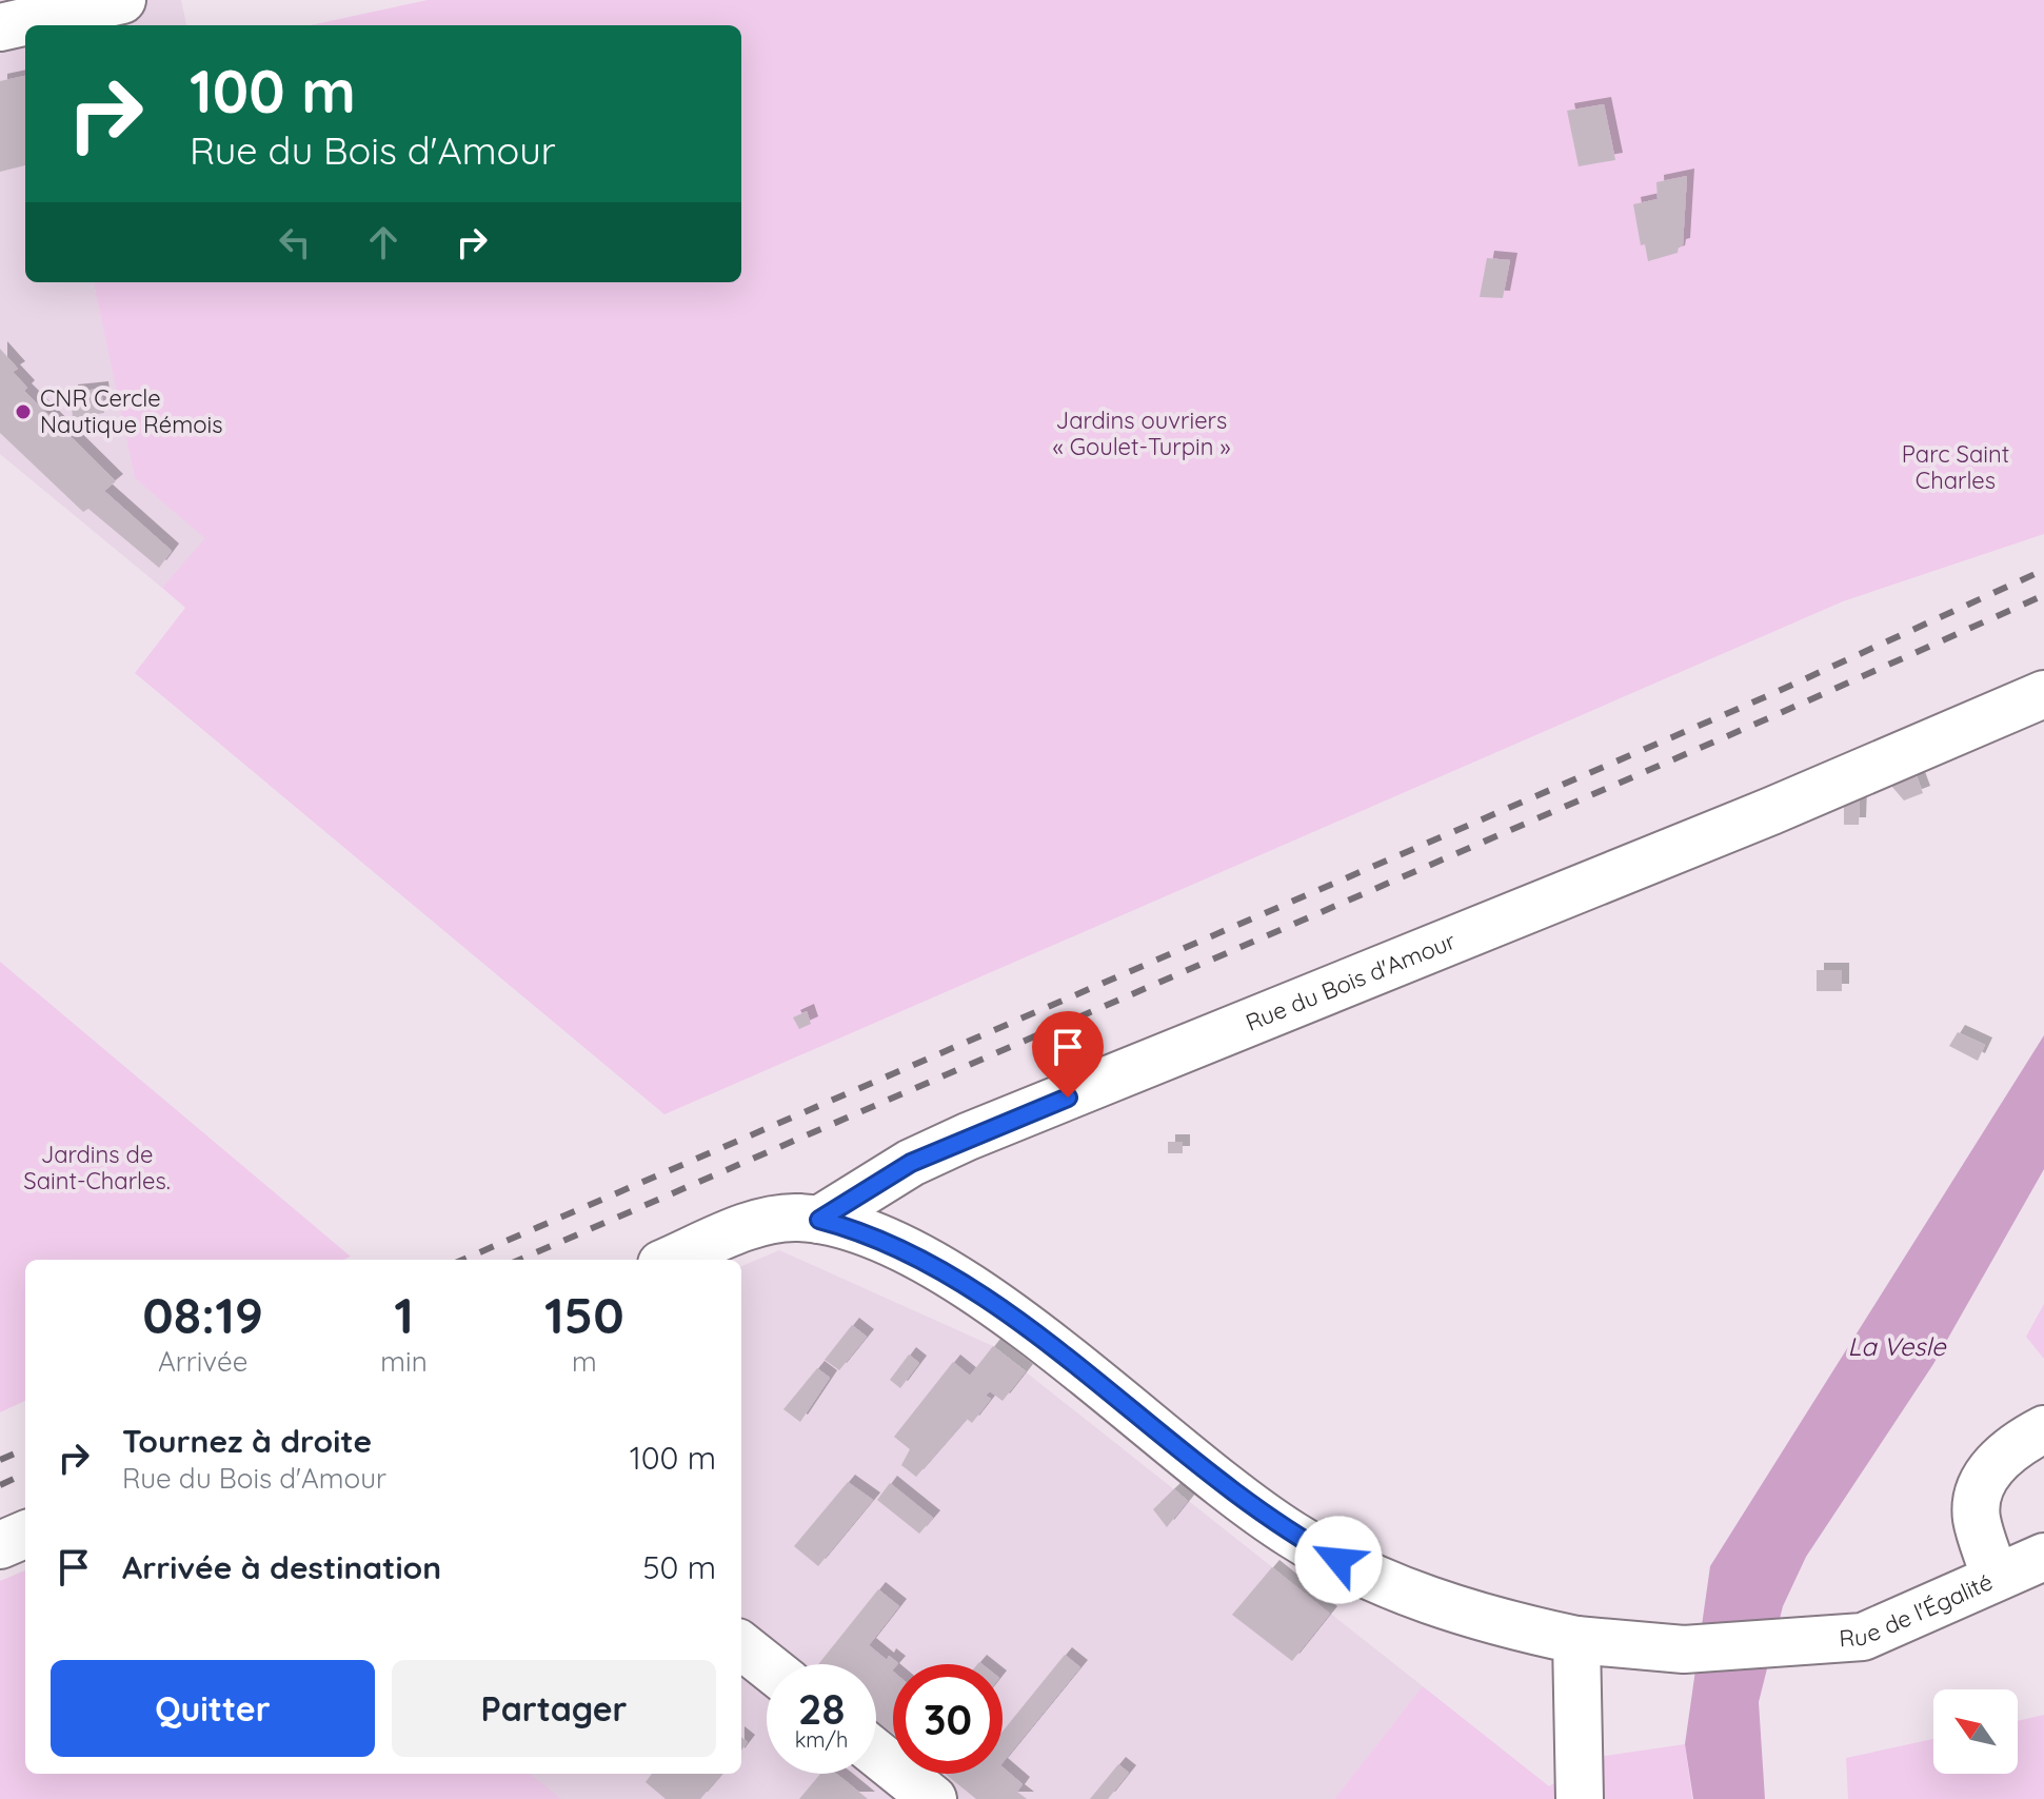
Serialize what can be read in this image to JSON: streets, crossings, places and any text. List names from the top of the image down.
{
  "streets": {
    "street": ["Rue du Bois d'Amour", "Rue de l'Égalité"]
  },
  "water": ["La Vesle"],
  "parks": ["Jardins ouvriers « Goulet-Turpin »", "Parc Saint Charles", "Jardins de Saint-Charles."],
  "places": ["CNR Cercle Nautique Rémois"],
  "north": "top left",
  "page": {
    "turn": ["100 m", "Rue du Bois d'Amour"],
    "eta": [
      "08:19",
      "Arrivée",
      "1",
      "min",
      "150",
      "m"
    ],
    "list": [
      {
        "name": "Tournez à droite",
        "note": "Rue du Bois d'Amour",
        "value": "100 m"
      },
      {
        "name": "Arrivée à destination",
        "value": "50 m"
      }
    ],
    "buttons": ["Quitter", "Partager"],
    "speed": "28 km/h",
    "limit": "30"
  }
}
